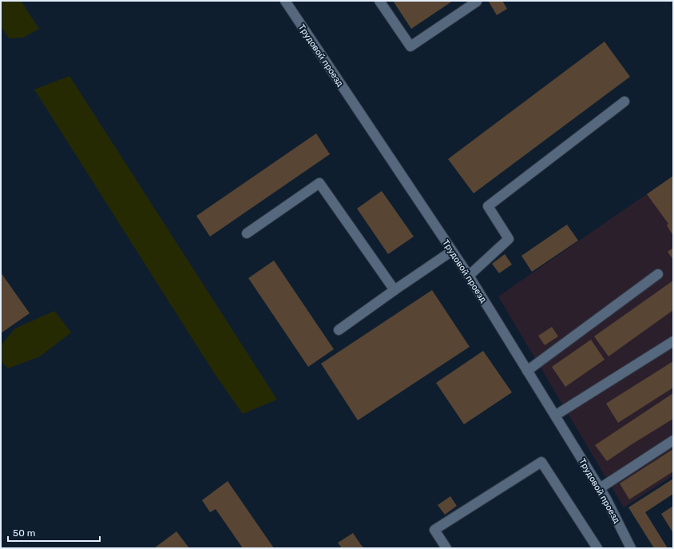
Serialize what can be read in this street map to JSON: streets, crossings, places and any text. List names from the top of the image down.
{
  "streets": {
    "street": ["Трудовой проезд"]
  },
  "scale_bar": "50 m"
}
